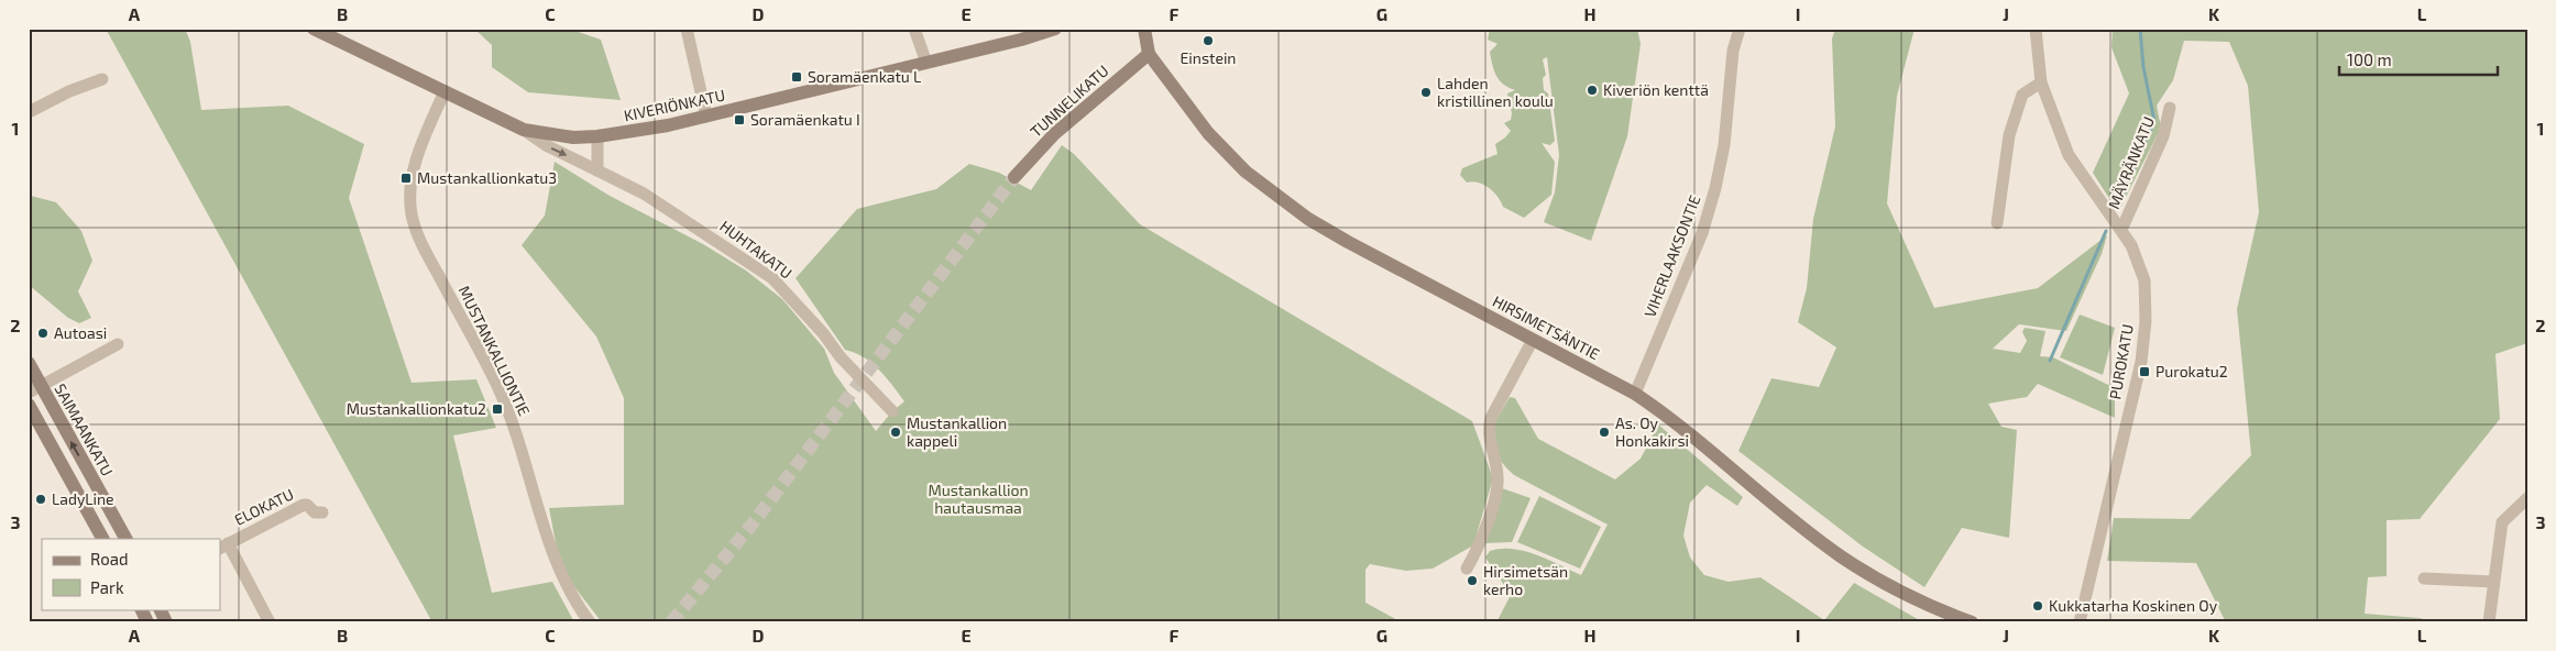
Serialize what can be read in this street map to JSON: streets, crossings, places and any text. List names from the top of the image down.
{
  "streets": {
    "street": [
      "TUNNELIKATU",
      "KIVERIÖNKATU",
      "MÄYRÄNKATU",
      "HUHTAKATU",
      "VIHERLAAKSONTIE",
      "HIRSIMETSÄNTIE",
      "MUSTANKALLIONTIE",
      "PUROKATU",
      "SAIMAANKATU",
      "ELOKATU"
    ]
  },
  "crossings": [
    ["TUNNELIKATU", "HIRSIMETSÄNTIE"],
    ["KIVERIÖNKATU", "HUHTAKATU"],
    ["KIVERIÖNKATU", "MUSTANKALLIONTIE"],
    ["MÄYRÄNKATU", "PUROKATU"],
    ["VIHERLAAKSONTIE", "HIRSIMETSÄNTIE"]
  ],
  "parks": ["Mustankallion hautausmaa"],
  "places": {
    "other": [
      "Einstein",
      "Kiveriön kenttä",
      "Lahden kristillinen koulu",
      "Autoasi",
      "Mustankallion kappeli",
      "As. Oy Honkakirsi",
      "LadyLine",
      "Hirsimetsän kerho",
      "Kukkatarha Koskinen Oy"
    ],
    "transit": [
      "Soramäenkatu L",
      "Soramäenkatu I",
      "Mustankallionkatu3",
      "Purokatu2",
      "Mustankallionkatu2"
    ]
  },
  "legend": ["Road", "Park"],
  "scale_bar": "100 m",
  "grid": {
    "columns": [
      "A",
      "B",
      "C",
      "D",
      "E",
      "F",
      "G",
      "H",
      "I",
      "J",
      "K",
      "L"
    ],
    "rows": ["1", "2", "3"]
  }
}
